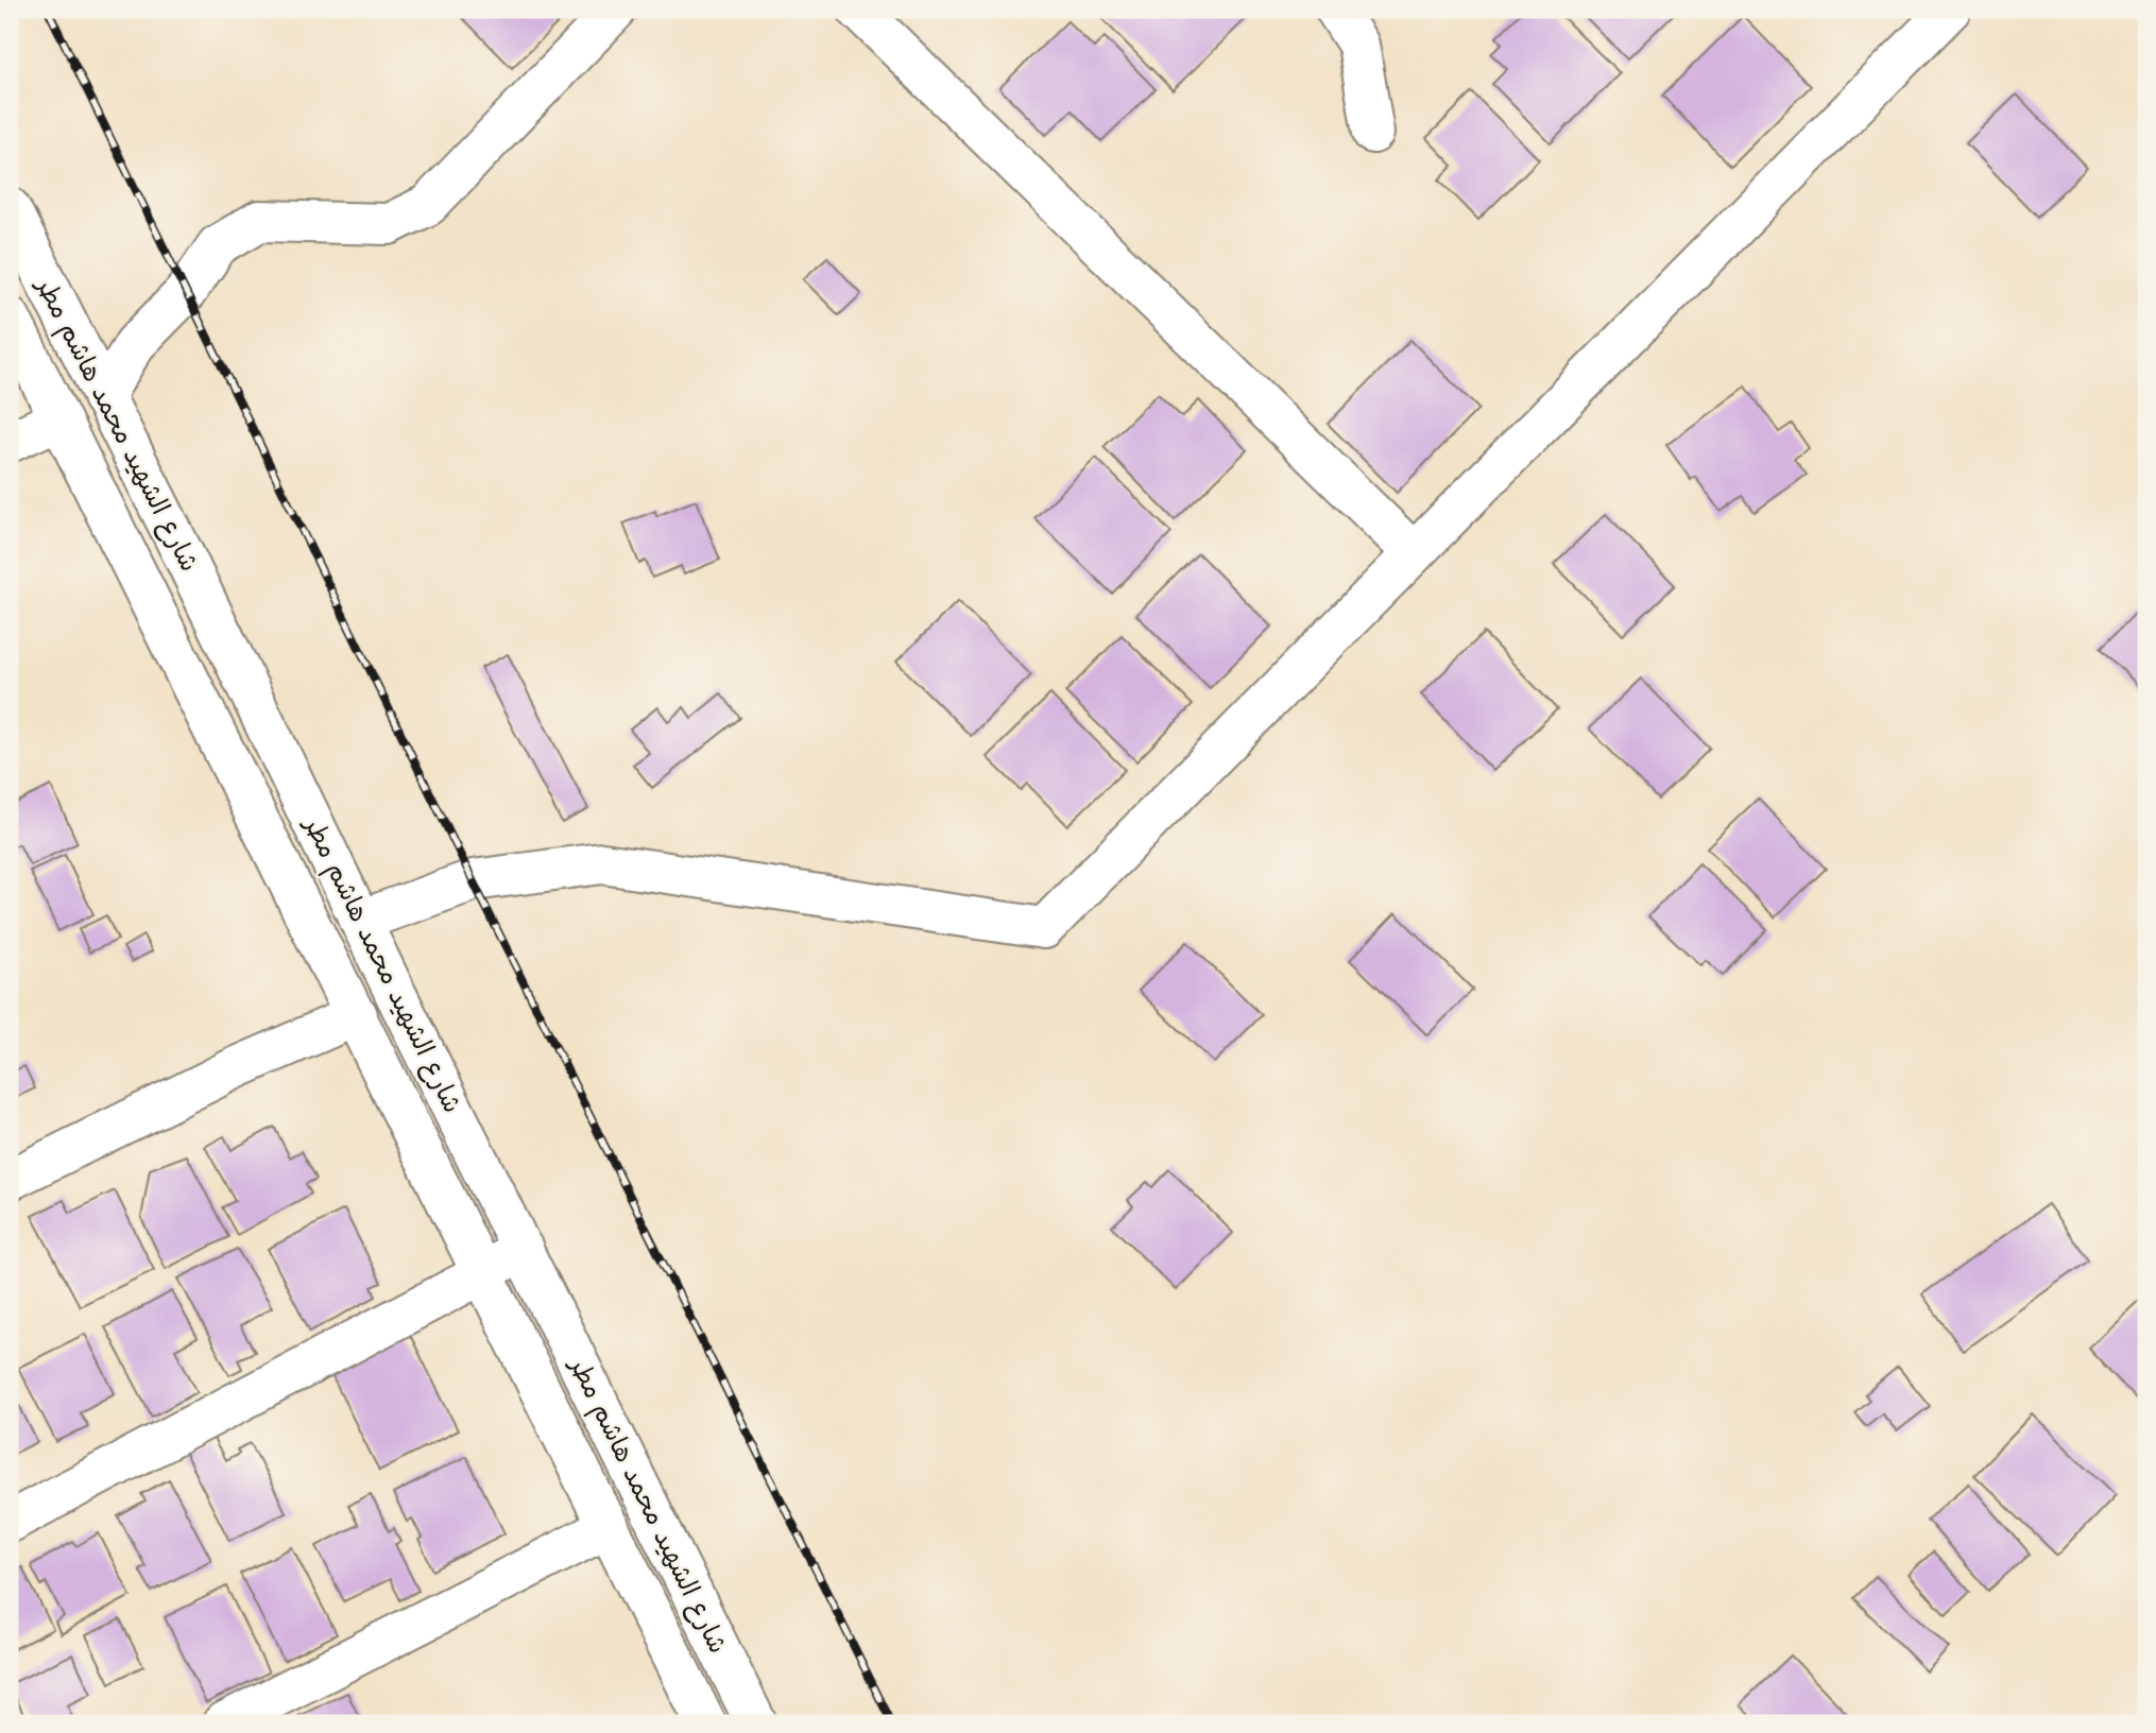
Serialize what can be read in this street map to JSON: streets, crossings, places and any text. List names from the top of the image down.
{
  "streets": {
    "street": ["شارع الشهيد محمد هاشم مطر"]
  }
}
